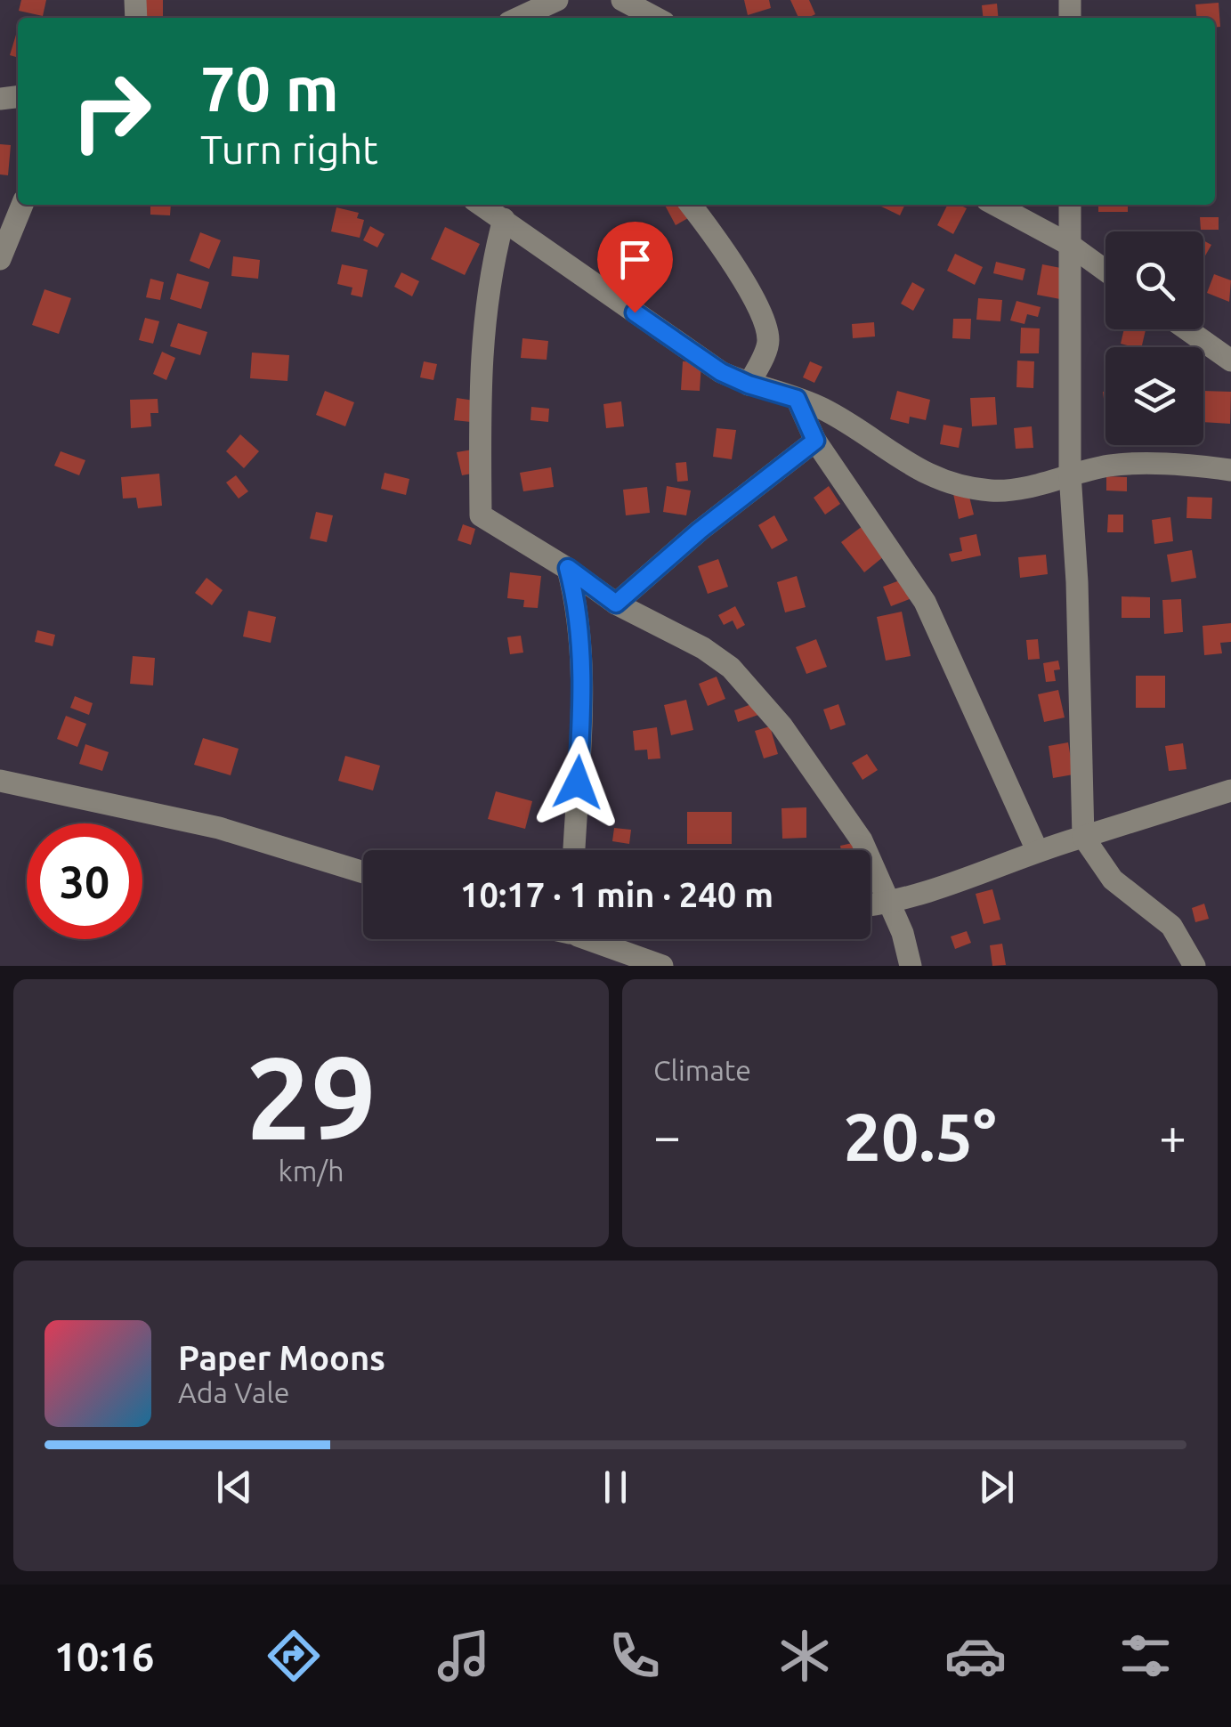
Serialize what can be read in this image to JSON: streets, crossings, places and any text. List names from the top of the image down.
{
  "page": {
    "turn": ["70 m", "Turn right"],
    "limit": "30",
    "trip": "10:17 · 1 min · 240 m",
    "tile": [
      ["29", "km/h"],
      "Climate"
    ],
    "heat": ["−", "20.5°", "+"],
    "song": ["Paper Moons", "Ada Vale"],
    "tabs": "10:16"
  }
}
